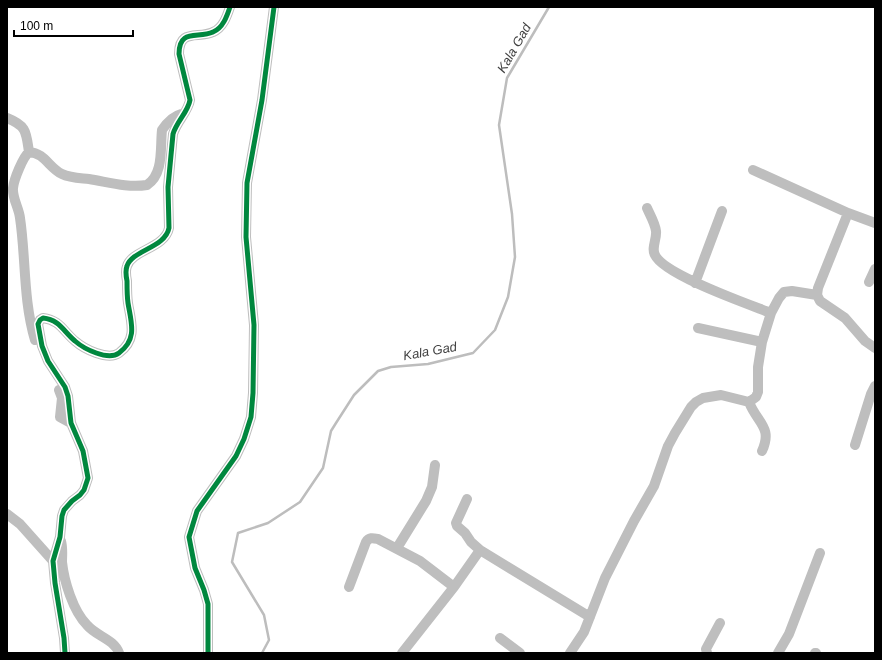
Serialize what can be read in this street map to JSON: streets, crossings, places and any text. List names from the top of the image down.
{
  "water": ["Kala Gad"],
  "scale_bar": "100 m"
}
